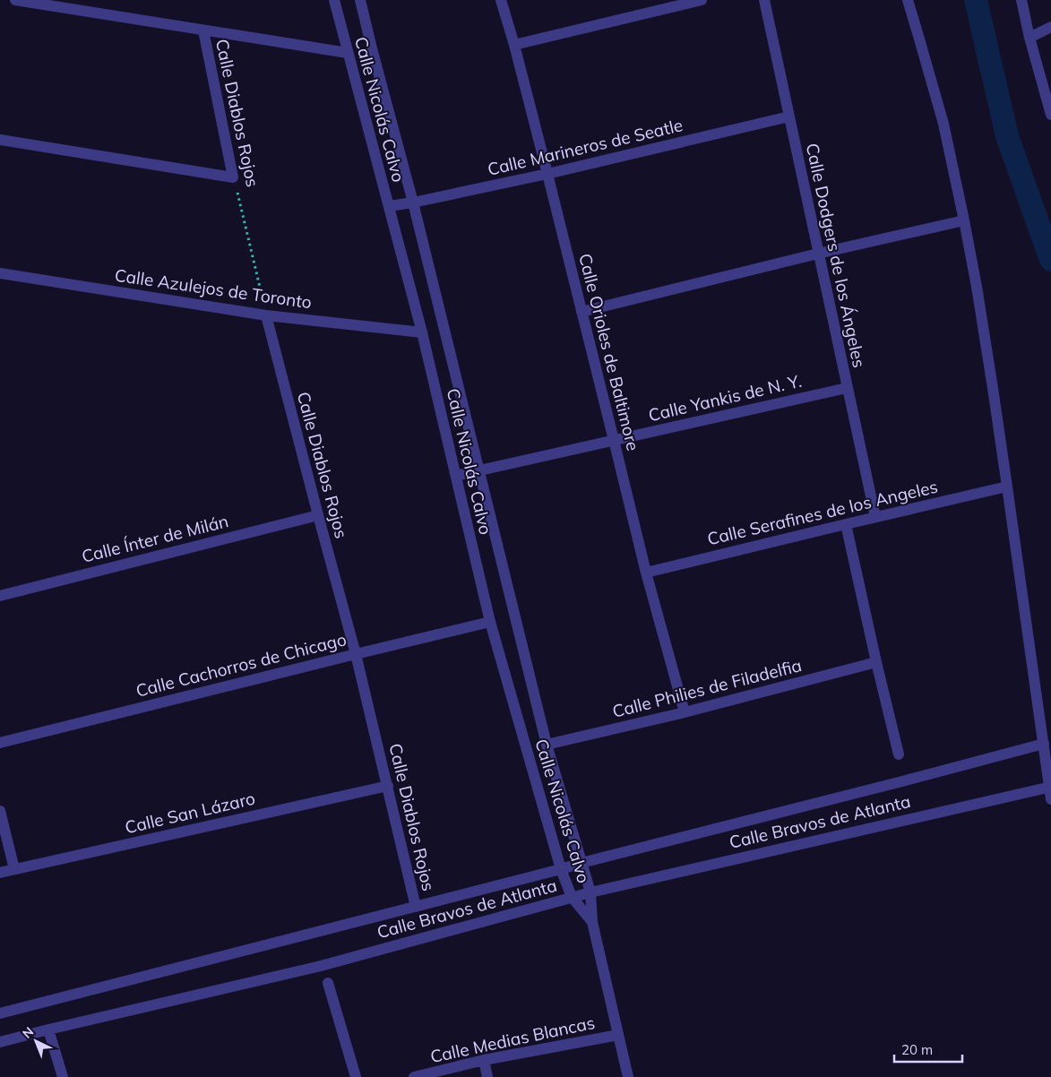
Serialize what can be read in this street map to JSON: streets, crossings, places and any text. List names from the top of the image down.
{
  "streets": {
    "street": [
      "Calle Nicolás Calvo",
      "Calle Diablos Rojos",
      "Calle Marineros de Seatle",
      "Calle Dodgers de los Ángeles",
      "Calle Azulejos de Toronto",
      "Calle Orioles de Baltimore",
      "Calle Yankis de N. Y.",
      "Calle Serafines de los Angeles",
      "Calle Ínter de Milán",
      "Calle Cachorros de Chicago",
      "Calle Philies de Filadelfia",
      "Calle San Lázaro",
      "Calle Bravos de Atlanta",
      "Calle Medias Blancas"
    ]
  },
  "crossings": [
    ["Calle Nicolás Calvo", "Calle Marineros de Seatle"],
    ["Calle Nicolás Calvo", "Calle Azulejos de Toronto"],
    ["Calle Nicolás Calvo", "Calle Yankis de N. Y."],
    ["Calle Nicolás Calvo", "Calle Cachorros de Chicago"],
    ["Calle Nicolás Calvo", "Calle Philies de Filadelfia"],
    ["Calle Nicolás Calvo", "Calle Bravos de Atlanta"],
    ["Calle Nicolás Calvo", "Calle Medias Blancas"],
    ["Calle Diablos Rojos", "Calle Azulejos de Toronto"],
    ["Calle Diablos Rojos", "Calle Ínter de Milán"],
    ["Calle Diablos Rojos", "Calle Cachorros de Chicago"],
    ["Calle Diablos Rojos", "Calle San Lázaro"],
    ["Calle Diablos Rojos", "Calle Bravos de Atlanta"],
    ["Calle Marineros de Seatle", "Calle Dodgers de los Ángeles"],
    ["Calle Marineros de Seatle", "Calle Orioles de Baltimore"],
    ["Calle Dodgers de los Ángeles", "Calle Yankis de N. Y."],
    ["Calle Dodgers de los Ángeles", "Calle Serafines de los Angeles"],
    ["Calle Orioles de Baltimore", "Calle Yankis de N. Y."],
    ["Calle Orioles de Baltimore", "Calle Serafines de los Angeles"],
    ["Calle Orioles de Baltimore", "Calle Philies de Filadelfia"]
  ],
  "scale_bar": "20 m",
  "north": "top left"
}
